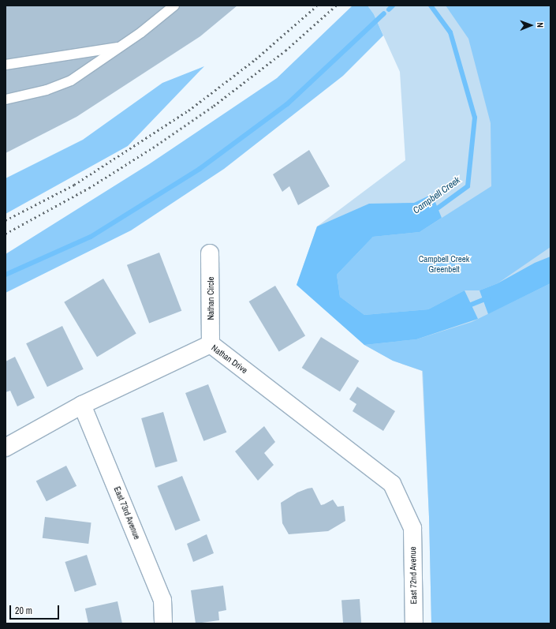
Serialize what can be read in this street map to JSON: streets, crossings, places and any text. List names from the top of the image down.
{
  "streets": {
    "street": [
      "Nathan Circle",
      "Nathan Drive",
      "East 73rd Avenue",
      "East 72nd Avenue"
    ]
  },
  "crossings": [
    ["Nathan Circle", "Nathan Drive"],
    ["Nathan Drive", "East 73rd Avenue"],
    ["Nathan Drive", "East 72nd Avenue"]
  ],
  "water": ["Campbell Creek"],
  "parks": ["Campbell Creek Greenbelt"],
  "scale_bar": "20 m",
  "north": "right"
}
